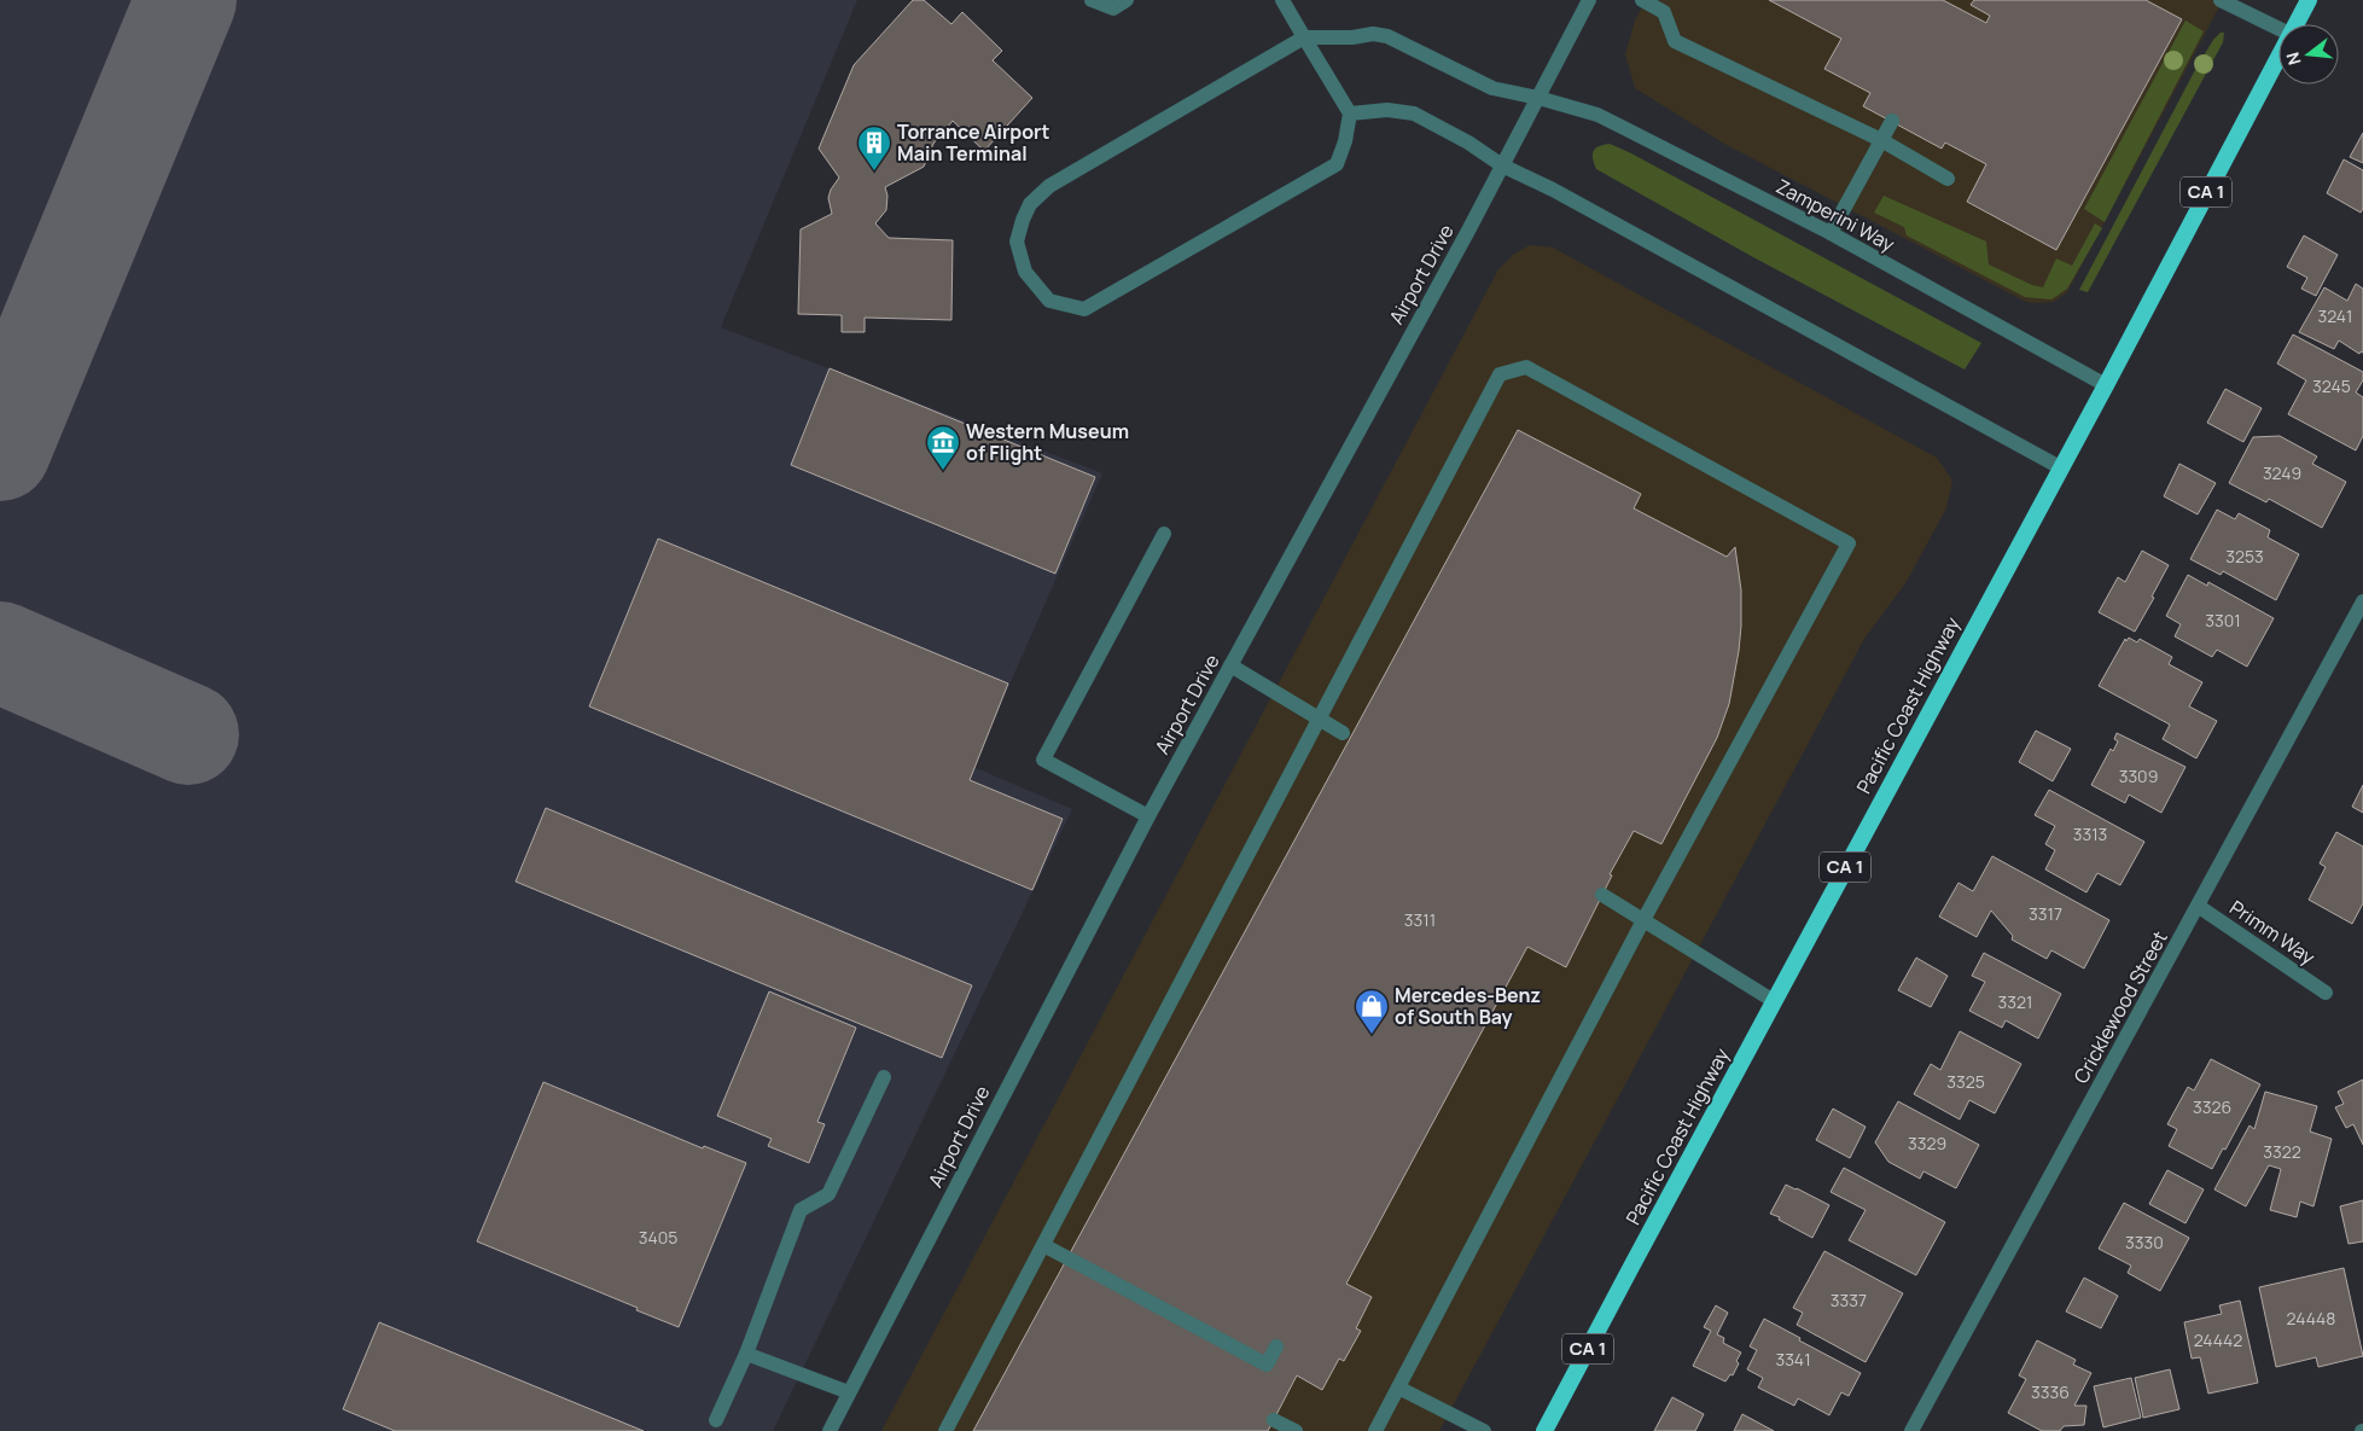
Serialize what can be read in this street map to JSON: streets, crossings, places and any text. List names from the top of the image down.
{
  "streets": {
    "highway": ["CA 1", "Pacific Coast Highway"],
    "street": [
      "Zamperini Way",
      "Airport Drive",
      "Primm Way",
      "Cricklewood Street"
    ]
  },
  "crossings": [
    ["Zamperini Way", "Airport Drive"],
    ["Zamperini Way", "Pacific Coast Highway"],
    ["Primm Way", "Cricklewood Street"]
  ],
  "places": {
    "building": ["Torrance Airport Main Terminal"],
    "museum": ["Western Museum of Flight"],
    "shop": ["Mercedes-Benz of South Bay"]
  },
  "house_numbers": [
    "3241",
    "3245",
    "3249",
    "3253",
    "3301",
    "3309",
    "3313",
    "3317",
    "3311",
    "3321",
    "3325",
    "3326",
    "3329",
    "3322",
    "3405",
    "3330",
    "3337",
    "24448",
    "24442",
    "3341",
    "3336"
  ],
  "north": "left"
}
